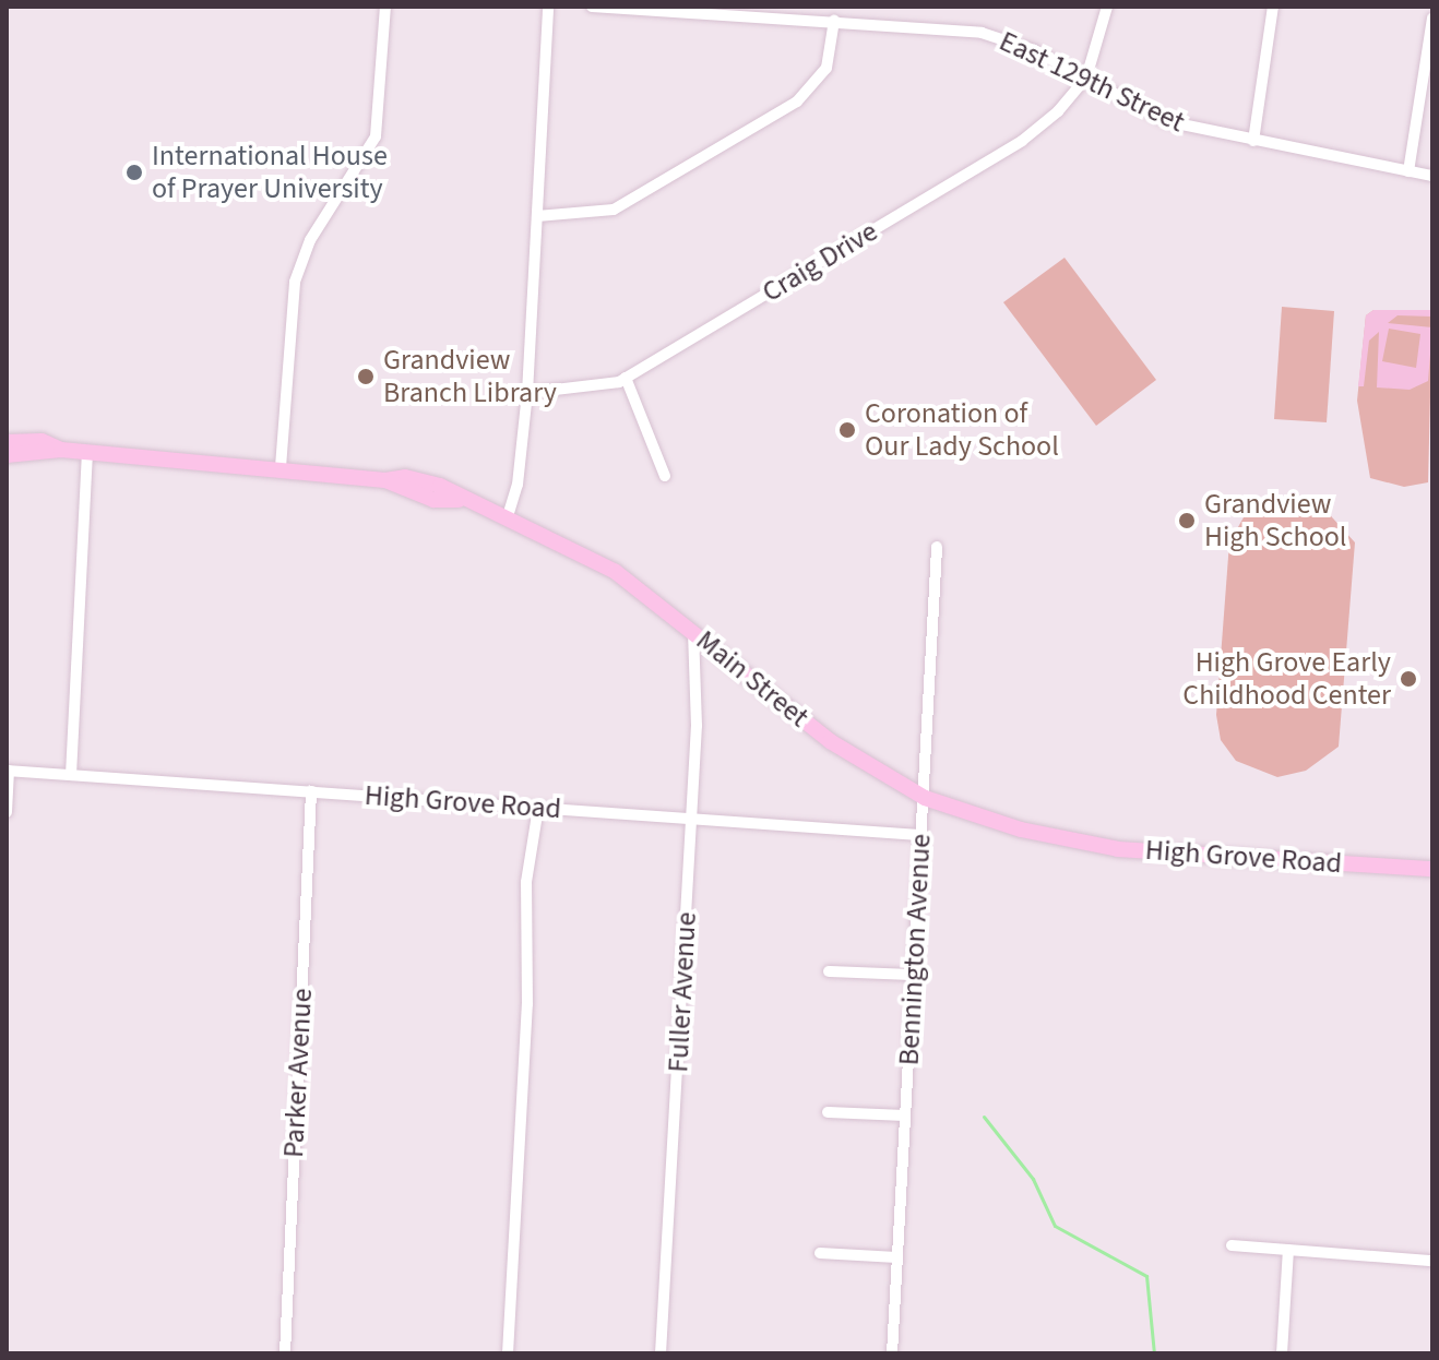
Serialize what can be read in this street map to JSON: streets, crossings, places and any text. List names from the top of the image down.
{
  "streets": {
    "main road": ["Main Street", "High Grove Road"],
    "street": [
      "East 129th Street",
      "Craig Drive",
      "Bennington Avenue",
      "Fuller Avenue",
      "Parker Avenue"
    ]
  },
  "crossings": [
    ["East 129th Street", "Craig Drive"],
    ["Main Street", "High Grove Road"],
    ["Main Street", "Bennington Avenue"],
    ["Main Street", "Fuller Avenue"],
    ["High Grove Road", "Bennington Avenue"],
    ["High Grove Road", "Fuller Avenue"],
    ["High Grove Road", "Parker Avenue"]
  ],
  "places": [
    "International House of Prayer University",
    "Grandview Branch Library",
    "Coronation of Our Lady School",
    "Grandview High School",
    "High Grove Early Childhood Center"
  ]
}
